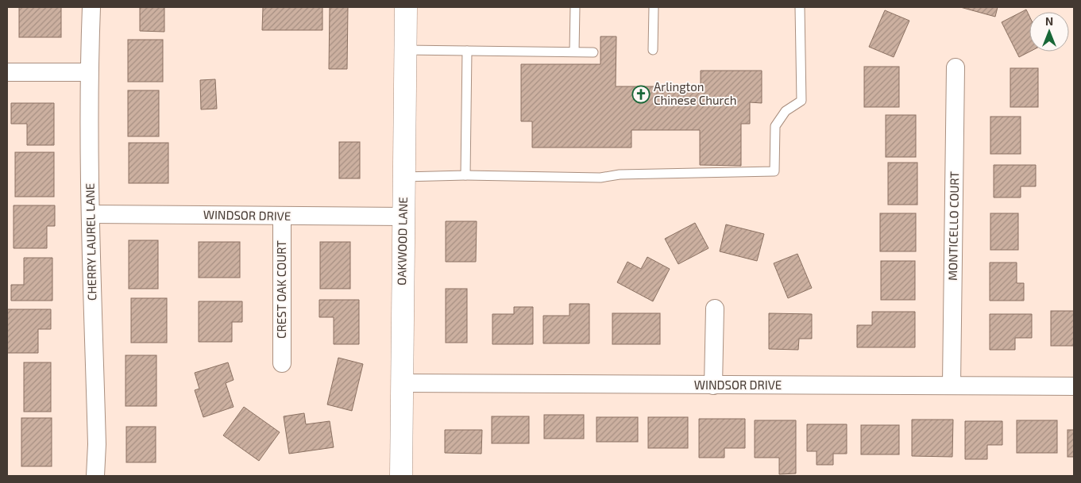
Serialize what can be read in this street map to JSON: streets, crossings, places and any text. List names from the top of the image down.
{
  "streets": {
    "street": [
      "WINDSOR DRIVE",
      "MONTICELLO COURT",
      "OAKWOOD LANE",
      "CHERRY LAUREL LANE",
      "CREST OAK COURT"
    ]
  },
  "crossings": [
    ["WINDSOR DRIVE", "MONTICELLO COURT"],
    ["WINDSOR DRIVE", "OAKWOOD LANE"],
    ["WINDSOR DRIVE", "CHERRY LAUREL LANE"],
    ["WINDSOR DRIVE", "CREST OAK COURT"]
  ],
  "places": {
    "church": ["Arlington Chinese Church"]
  },
  "north": "top"
}
